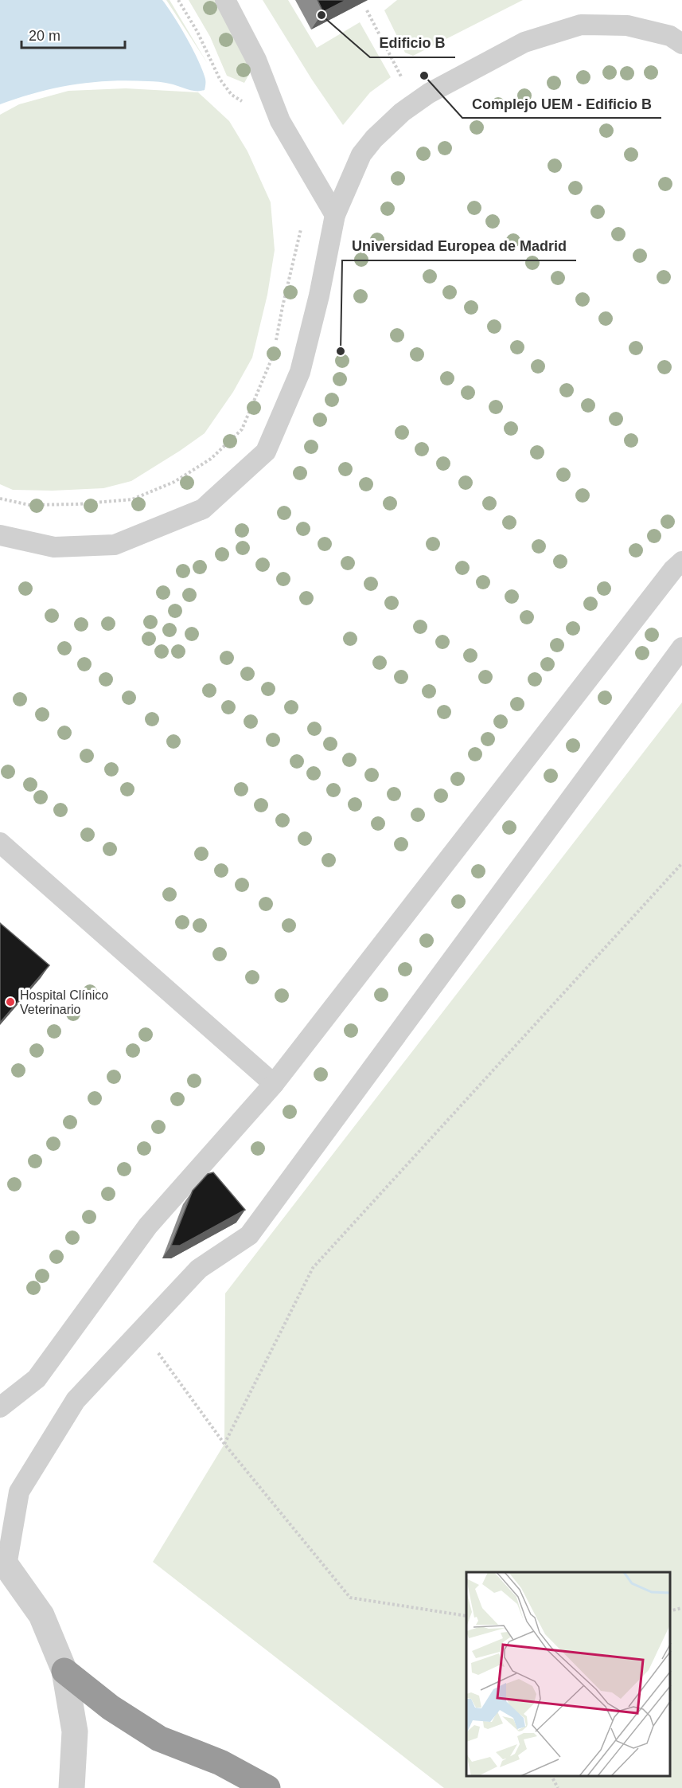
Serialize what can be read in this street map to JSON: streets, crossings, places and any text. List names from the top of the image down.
{
  "places": [
    "Edificio B",
    "Complejo UEM - Edificio B",
    "Universidad Europea de Madrid",
    "Hospital Clínico Veterinario"
  ],
  "scale_bar": "20 m"
}
